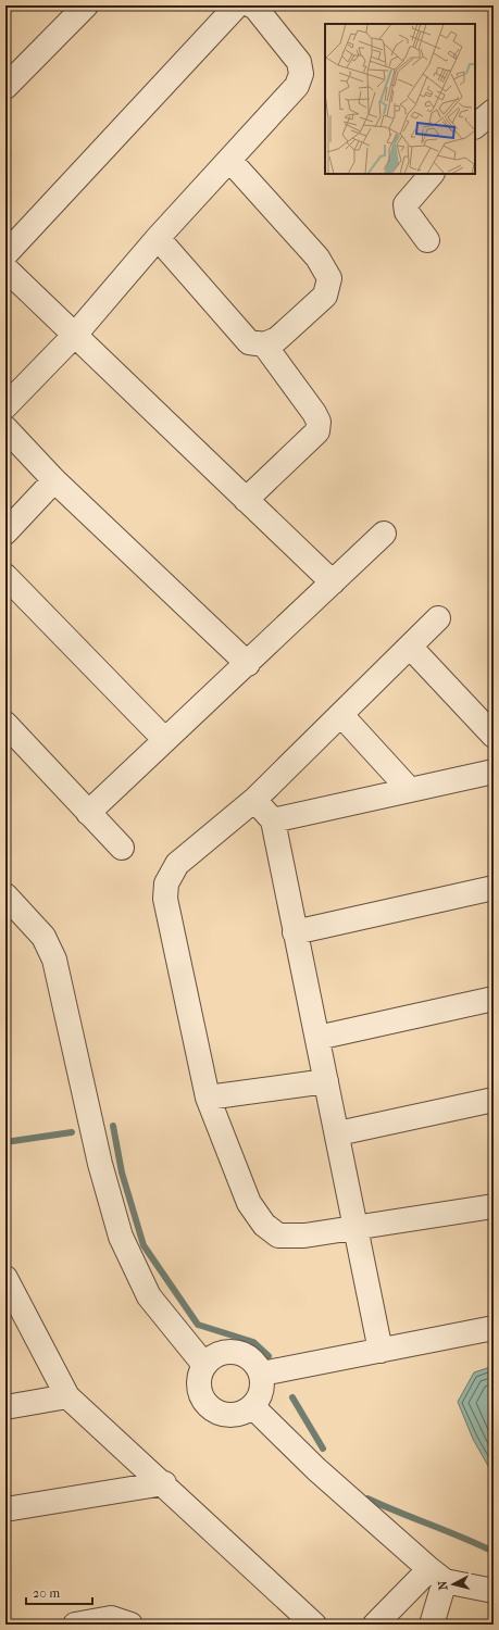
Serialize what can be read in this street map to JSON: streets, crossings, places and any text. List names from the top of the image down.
{
  "scale_bar": "20 m",
  "north": "left"
}
